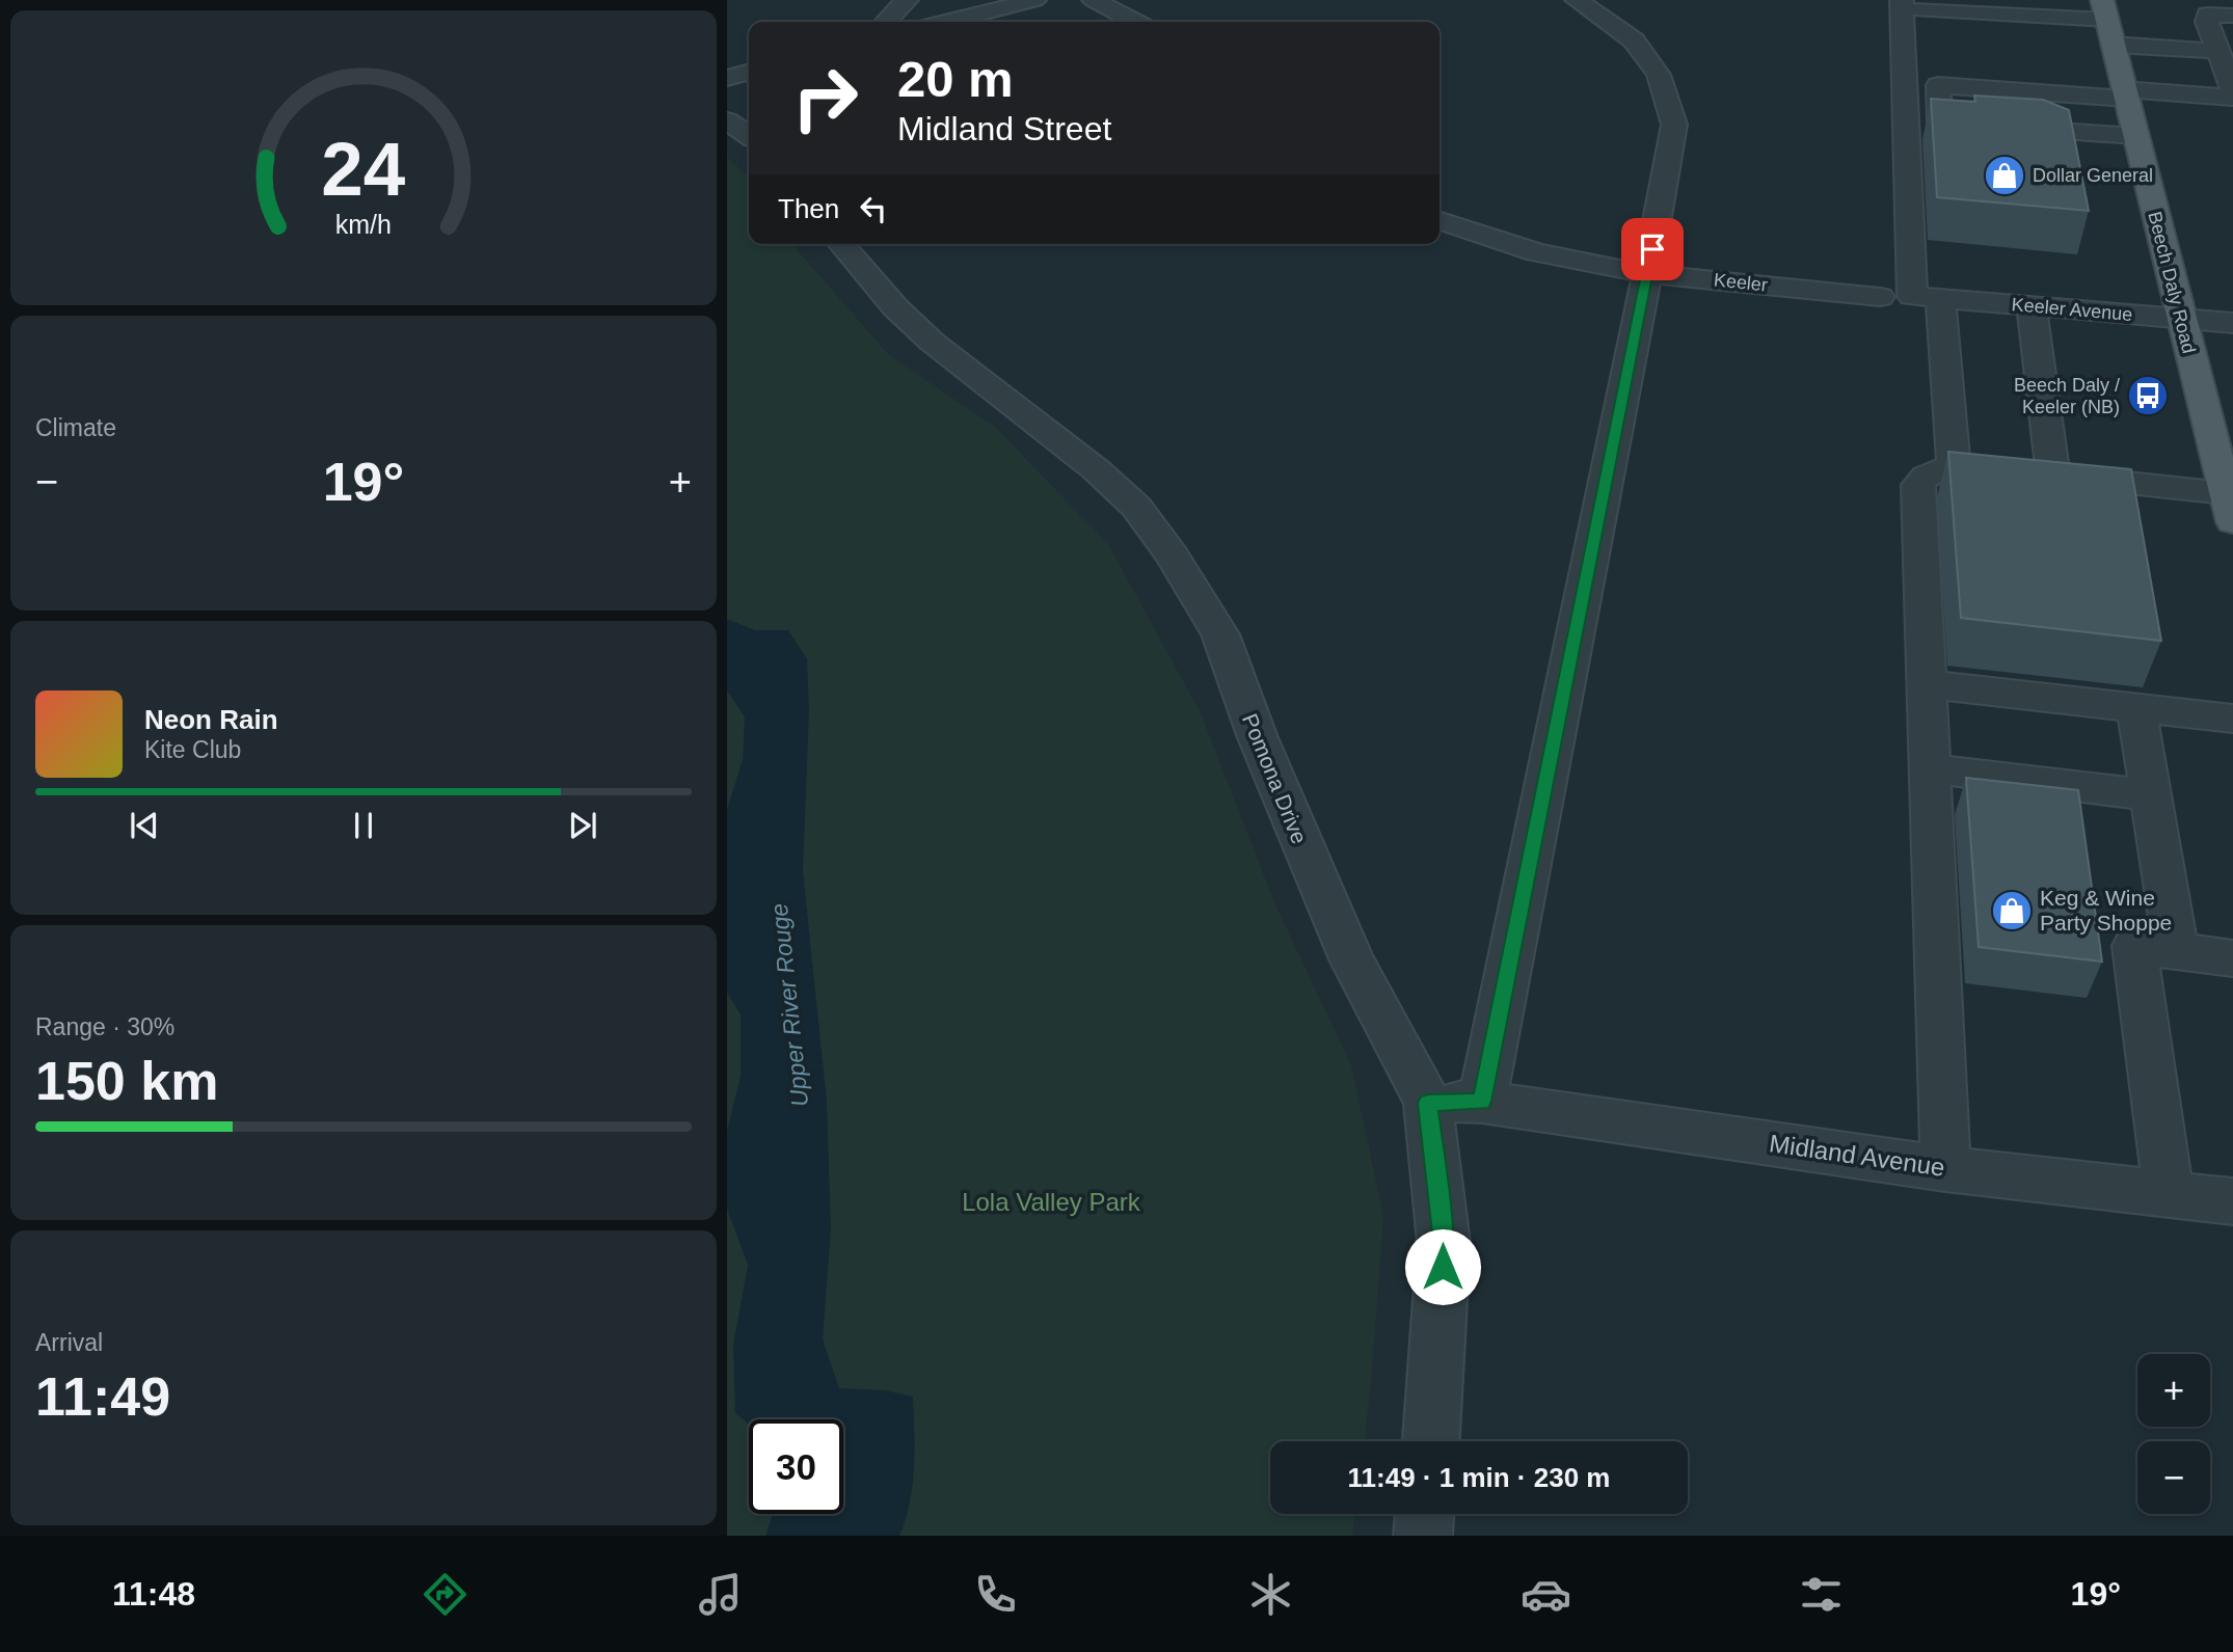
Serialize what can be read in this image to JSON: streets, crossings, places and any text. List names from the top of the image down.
{
  "streets": {
    "main road": ["Beech Daly Road"],
    "street": [
      "Keeler",
      "Keeler Avenue",
      "Pomona Drive",
      "Midland Avenue"
    ]
  },
  "crossings": [
    ["Beech Daly Road", "Keeler Avenue"],
    ["Pomona Drive", "Midland Avenue"]
  ],
  "water": ["Upper River Rouge"],
  "parks": ["Lola Valley Park"],
  "places": {
    "shop": ["Dollar General", "Keg & Wine Party Shoppe"],
    "bus stop": ["Beech Daly / Keeler (NB)"]
  },
  "page": {
    "turn": ["20 m", "Midland Street"],
    "then": "Then",
    "tile": [
      "Climate",
      ["Range · 30%", "150 km"],
      ["Arrival", "11:49"]
    ],
    "heat": ["−", "19°", "+"],
    "song": ["Neon Rain", "Kite Club"],
    "map_buttons": ["+", "−"],
    "limit": "30",
    "trip": "11:49 · 1 min · 230 m",
    "tabs": ["11:48", "19°"],
    "gauge": ["24", "km/h"]
  }
}
